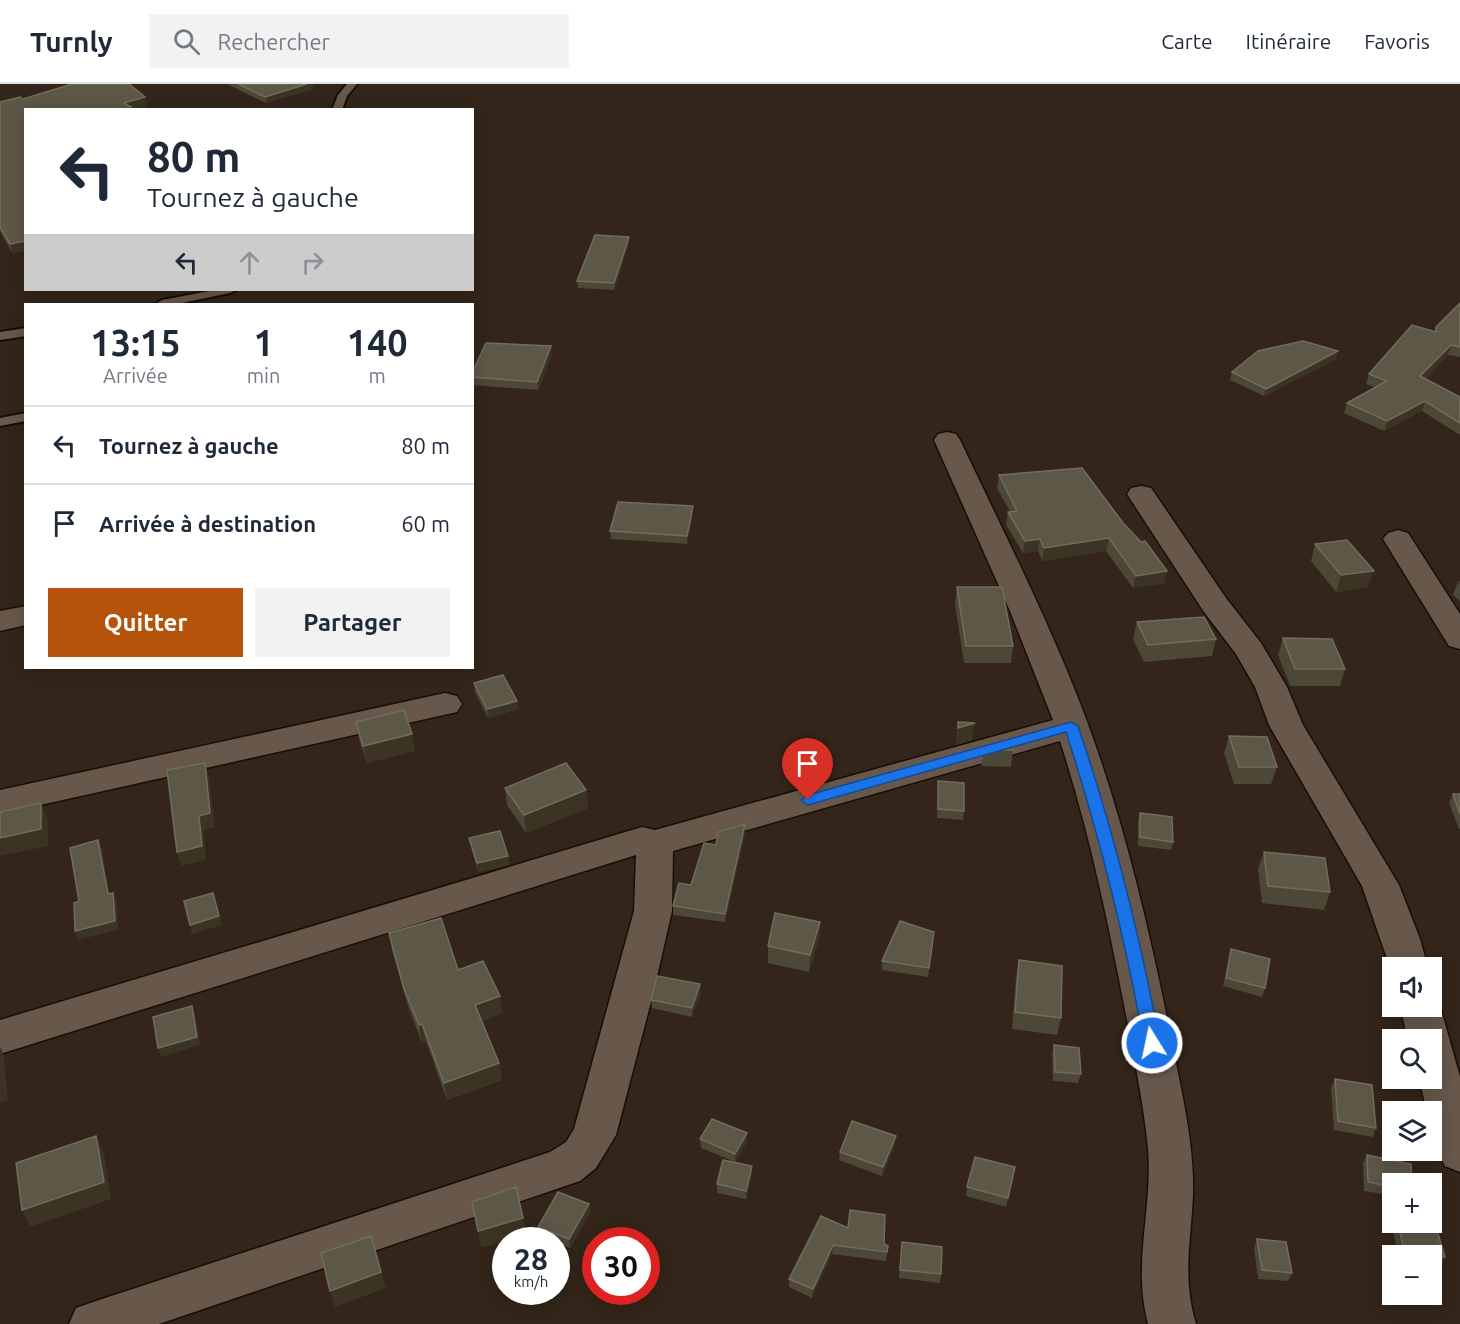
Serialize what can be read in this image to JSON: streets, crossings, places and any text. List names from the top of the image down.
{
  "page": {
    "header": "Turnly",
    "search": "Rechercher",
    "nav": ["Carte", "Itinéraire", "Favoris"],
    "turn": ["80 m", "Tournez à gauche"],
    "eta": [
      "13:15",
      "Arrivée",
      "1",
      "min",
      "140",
      "m"
    ],
    "list": [
      {
        "name": "Tournez à gauche",
        "value": "80 m"
      },
      {
        "name": "Arrivée à destination",
        "value": "60 m"
      }
    ],
    "buttons": ["Quitter", "Partager"],
    "map_buttons": ["+", "−"],
    "speed": "28 km/h",
    "limit": "30"
  }
}
